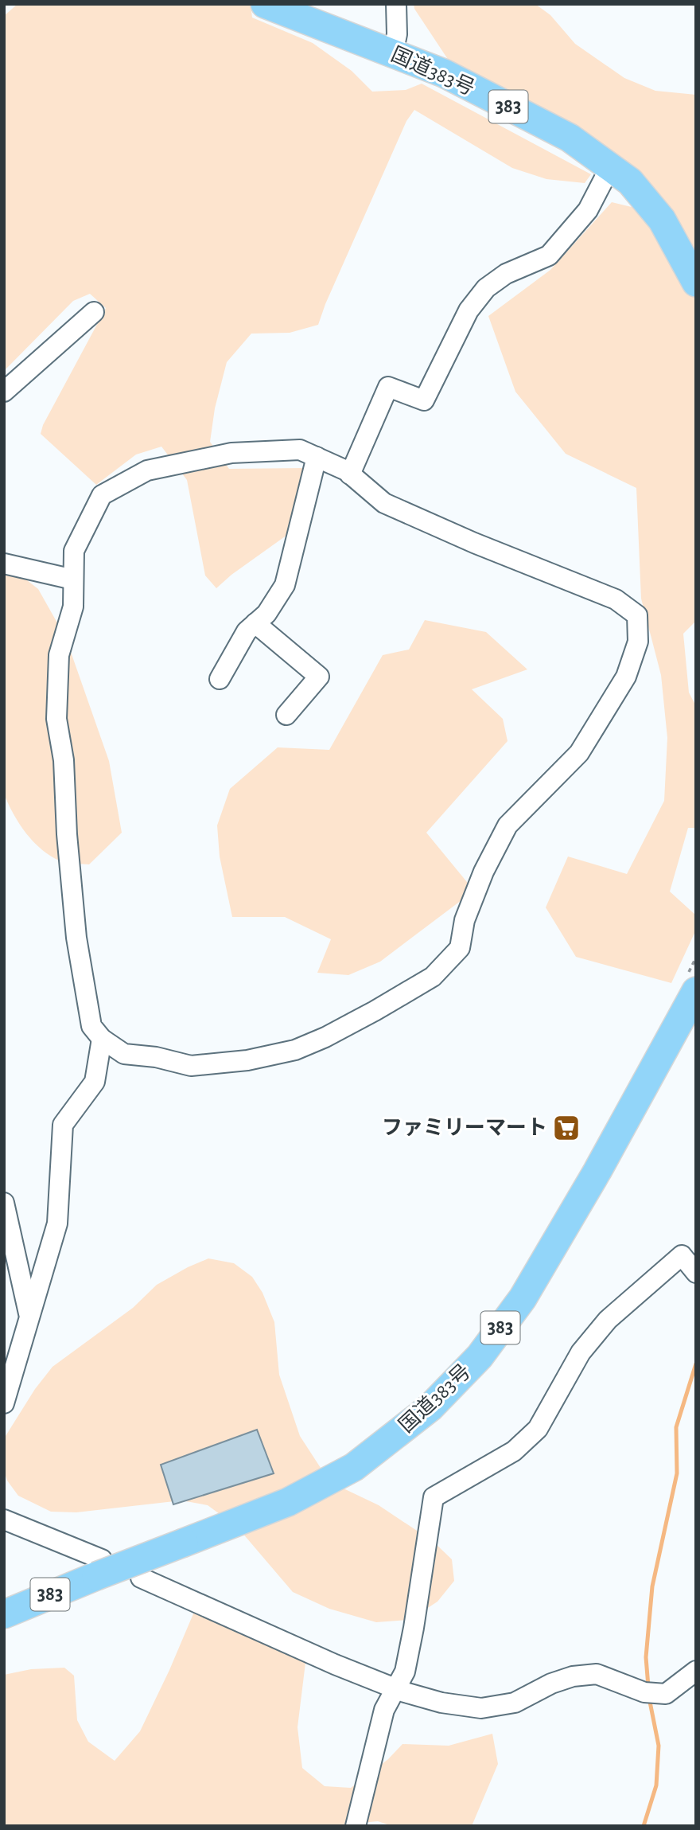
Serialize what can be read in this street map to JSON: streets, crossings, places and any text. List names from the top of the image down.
{
  "streets": {
    "highway": ["国道383号", "383"]
  },
  "places": {
    "supermarket": ["ファミリーマート"]
  }
}
